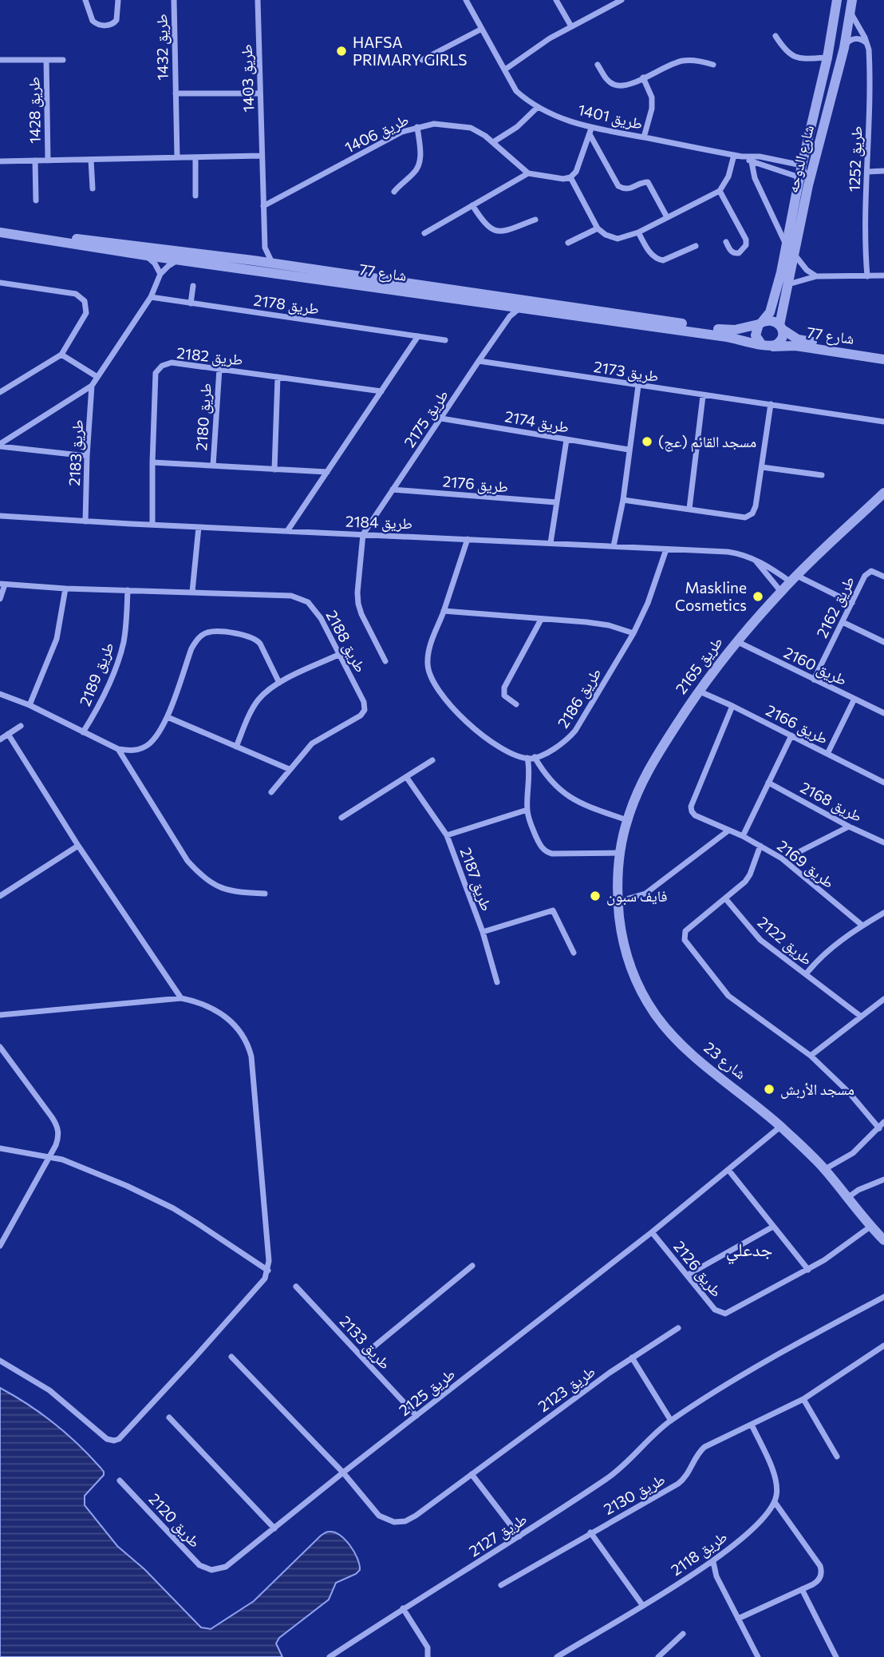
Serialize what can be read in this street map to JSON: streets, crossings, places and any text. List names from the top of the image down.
{
  "streets": {
    "street": [
      "طريق 1432",
      "طريق 1403",
      "طريق 1428",
      "طريق 1401",
      "طريق 1406",
      "شارع الدوحه",
      "طريق 1252",
      "شارع 77",
      "طريق 2178",
      "طريق 2182",
      "طريق 2173",
      "طريق 2180",
      "طريق 2175",
      "طريق 2174",
      "طريق 2183",
      "طريق 2176",
      "طريق 2184",
      "طريق 2162",
      "طريق 2188",
      "طريق 2165",
      "طريق 2160",
      "طريق 2189",
      "طريق 2186",
      "طريق 2166",
      "طريق 2168",
      "طريق 2169",
      "طريق 2187",
      "طريق 2122",
      "شارع 23",
      "طريق 2126",
      "طريق 2133",
      "طريق 2123",
      "طريق 2125",
      "طريق 2130",
      "طريق 2120",
      "طريق 2127",
      "طريق 2118"
    ]
  },
  "crossings": [
    ["طريق 1432", "طريق 1403"],
    ["طريق 1403", "طريق 1406"],
    ["طريق 1403", "شارع 77"],
    ["طريق 1401", "شارع الدوحه"],
    ["شارع الدوحه", "طريق 1252"],
    ["شارع الدوحه", "شارع 77"],
    ["شارع 77", "طريق 2175"],
    ["شارع 77", "طريق 2183"],
    ["طريق 2178", "طريق 2183"],
    ["طريق 2182", "طريق 2180"],
    ["طريق 2182", "طريق 2184"],
    ["طريق 2173", "طريق 2175"],
    ["طريق 2175", "طريق 2174"],
    ["طريق 2175", "طريق 2176"],
    ["طريق 2175", "طريق 2184"],
    ["طريق 2183", "طريق 2184"],
    ["طريق 2184", "طريق 2162"],
    ["طريق 2184", "طريق 2165"],
    ["طريق 2184", "طريق 2186"],
    ["طريق 2162", "طريق 2160"],
    ["طريق 2188", "طريق 2189"],
    ["طريق 2165", "طريق 2160"],
    ["طريق 2165", "طريق 2166"],
    ["طريق 2165", "شارع 23"],
    ["طريق 2166", "طريق 2169"],
    ["شارع 23", "طريق 2126"],
    ["طريق 2126", "طريق 2125"],
    ["طريق 2133", "طريق 2125"],
    ["طريق 2123", "طريق 2125"],
    ["طريق 2125", "طريق 2120"]
  ],
  "districts": ["جدعلي"],
  "places": [
    "HAFSA PRIMARY GIRLS",
    "مسجد القائم (عج)",
    "Maskline Cosmetics",
    "فايف سبون",
    "مسجد الأربش"
  ]
}
